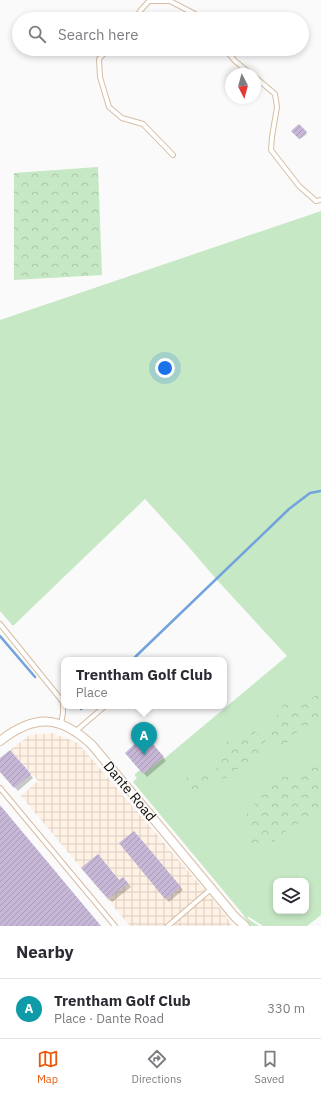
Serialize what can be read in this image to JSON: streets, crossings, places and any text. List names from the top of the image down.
{
  "streets": {
    "street": ["Dante Road"]
  },
  "north": "bottom",
  "page": {
    "search": "Search here",
    "popup": ["Trentham Golf Club", "Place"],
    "pins": "A",
    "heading": "Nearby",
    "list": [
      {
        "mark": "A",
        "name": "Trentham Golf Club",
        "note": "Place · Dante Road",
        "value": "330 m"
      }
    ],
    "nav": ["Map", "Directions", "Saved"]
  }
}
